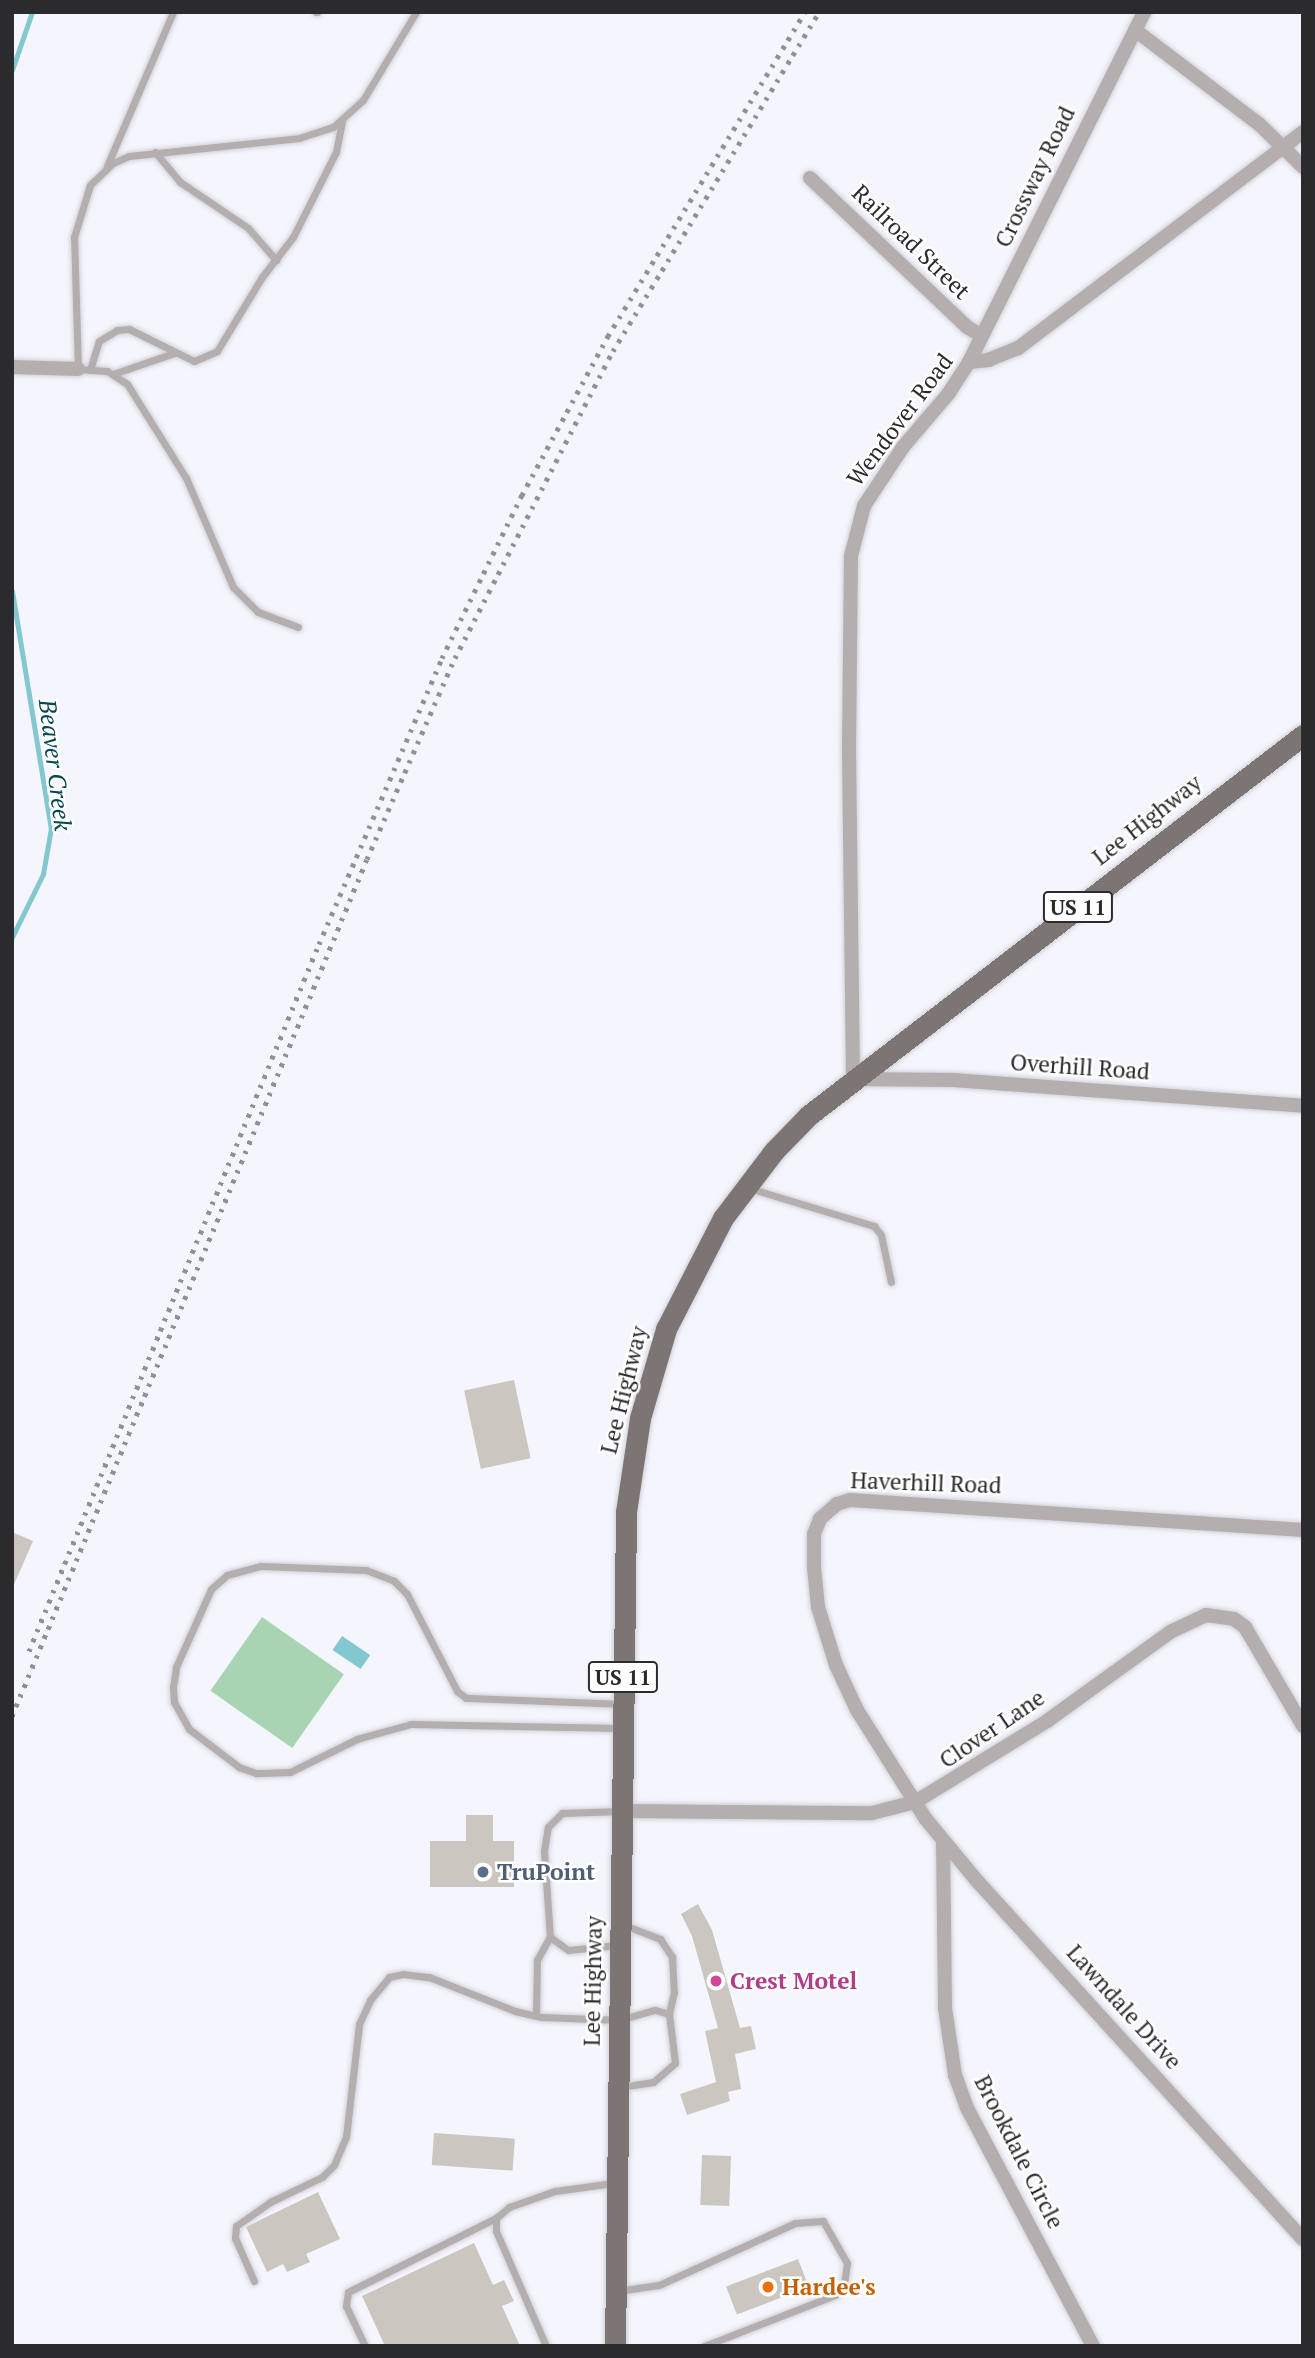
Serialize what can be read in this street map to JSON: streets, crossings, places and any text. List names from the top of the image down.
{
  "streets": {
    "main road": ["Lee Highway", "US 11"],
    "street": [
      "Crossway Road",
      "Railroad Street",
      "Wendover Road",
      "Overhill Road",
      "Haverhill Road",
      "Clover Lane",
      "Lawndale Drive",
      "Brookdale Circle"
    ]
  },
  "crossings": [
    ["Crossway Road", "Railroad Street"],
    ["Crossway Road", "Wendover Road"],
    ["Wendover Road", "Lee Highway"],
    ["Wendover Road", "Overhill Road"],
    ["Lee Highway", "Overhill Road"],
    ["Lee Highway", "Clover Lane"],
    ["Haverhill Road", "Clover Lane"],
    ["Haverhill Road", "Lawndale Drive"],
    ["Clover Lane", "Lawndale Drive"],
    ["Lawndale Drive", "Brookdale Circle"]
  ],
  "water": ["Beaver Creek"],
  "places": ["TruPoint", "Crest Motel", "Hardee's"]
}
